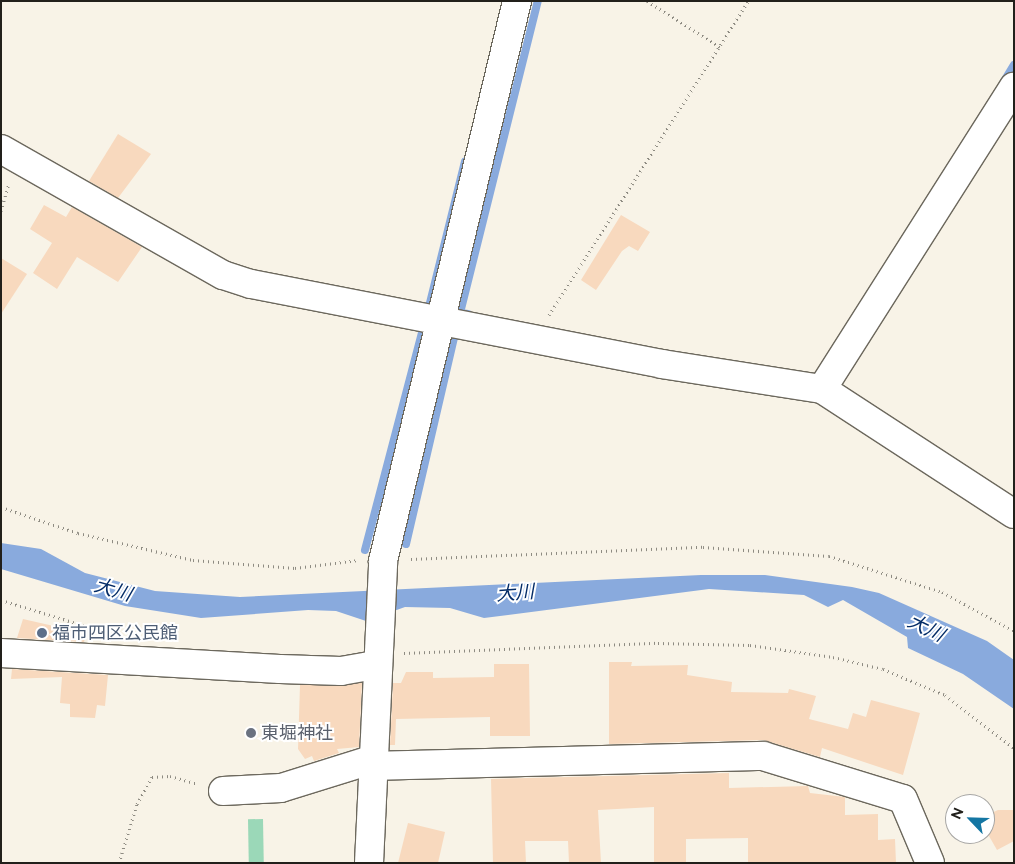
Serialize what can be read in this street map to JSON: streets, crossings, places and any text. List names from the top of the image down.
{
  "water": ["大川"],
  "places": ["福市四区公民館", "東堀神社"],
  "north": "top left"
}
